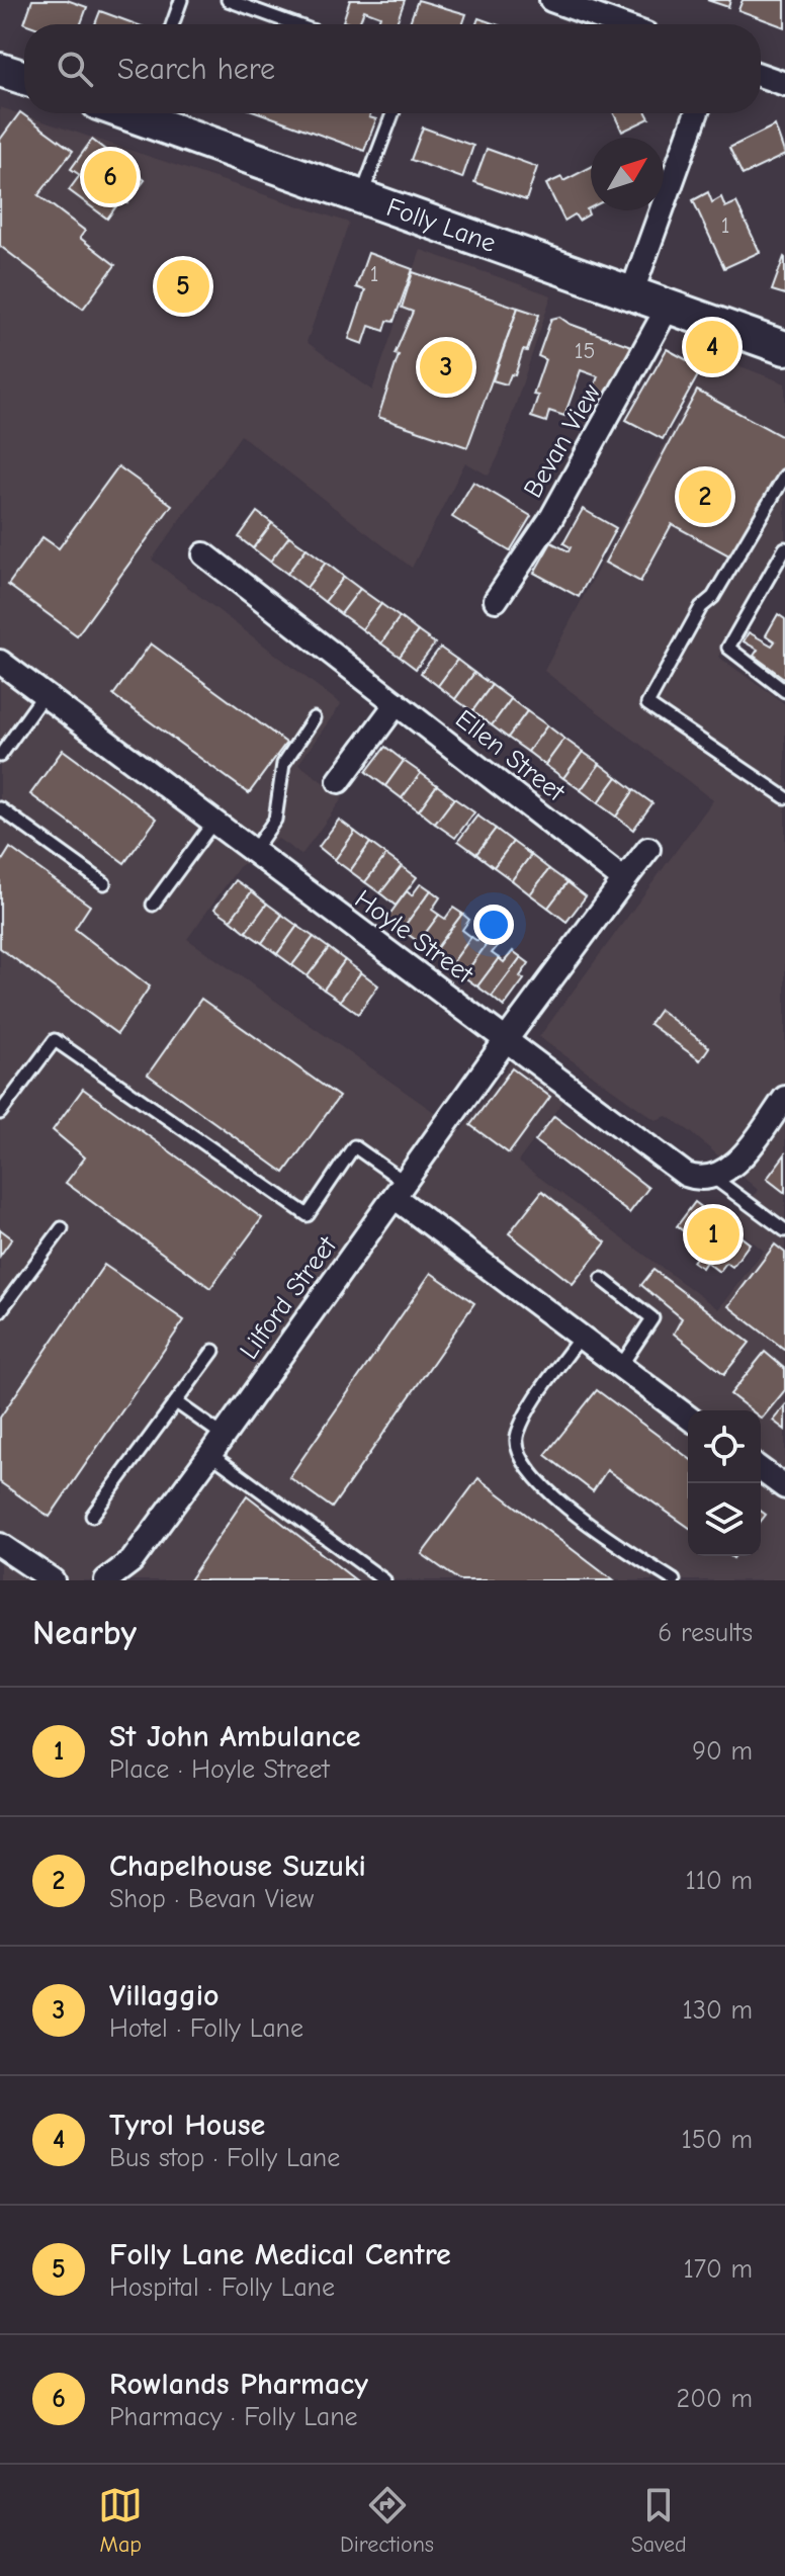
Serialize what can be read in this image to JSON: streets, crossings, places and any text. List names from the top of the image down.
{
  "streets": {
    "street": [
      "Folly Lane",
      "Bevan View",
      "Ellen Street",
      "Hoyle Street",
      "Lilford Street"
    ]
  },
  "crossings": [
    ["Folly Lane", "Bevan View"],
    ["Hoyle Street", "Lilford Street"]
  ],
  "house_numbers": ["1", "1", "15"],
  "north": "top right",
  "page": {
    "search": "Search here",
    "pins": [
      "6",
      "5",
      "4",
      "3",
      "2",
      "1"
    ],
    "heading": ["Nearby", "6 results"],
    "list": [
      {
        "mark": "1",
        "name": "St John Ambulance",
        "note": "Place · Hoyle Street",
        "value": "90 m"
      },
      {
        "mark": "2",
        "name": "Chapelhouse Suzuki",
        "note": "Shop · Bevan View",
        "value": "110 m"
      },
      {
        "mark": "3",
        "name": "Villaggio",
        "note": "Hotel · Folly Lane",
        "value": "130 m"
      },
      {
        "mark": "4",
        "name": "Tyrol House",
        "note": "Bus stop · Folly Lane",
        "value": "150 m"
      },
      {
        "mark": "5",
        "name": "Folly Lane Medical Centre",
        "note": "Hospital · Folly Lane",
        "value": "170 m"
      },
      {
        "mark": "6",
        "name": "Rowlands Pharmacy",
        "note": "Pharmacy · Folly Lane",
        "value": "200 m"
      }
    ],
    "nav": ["Map", "Directions", "Saved"]
  }
}
